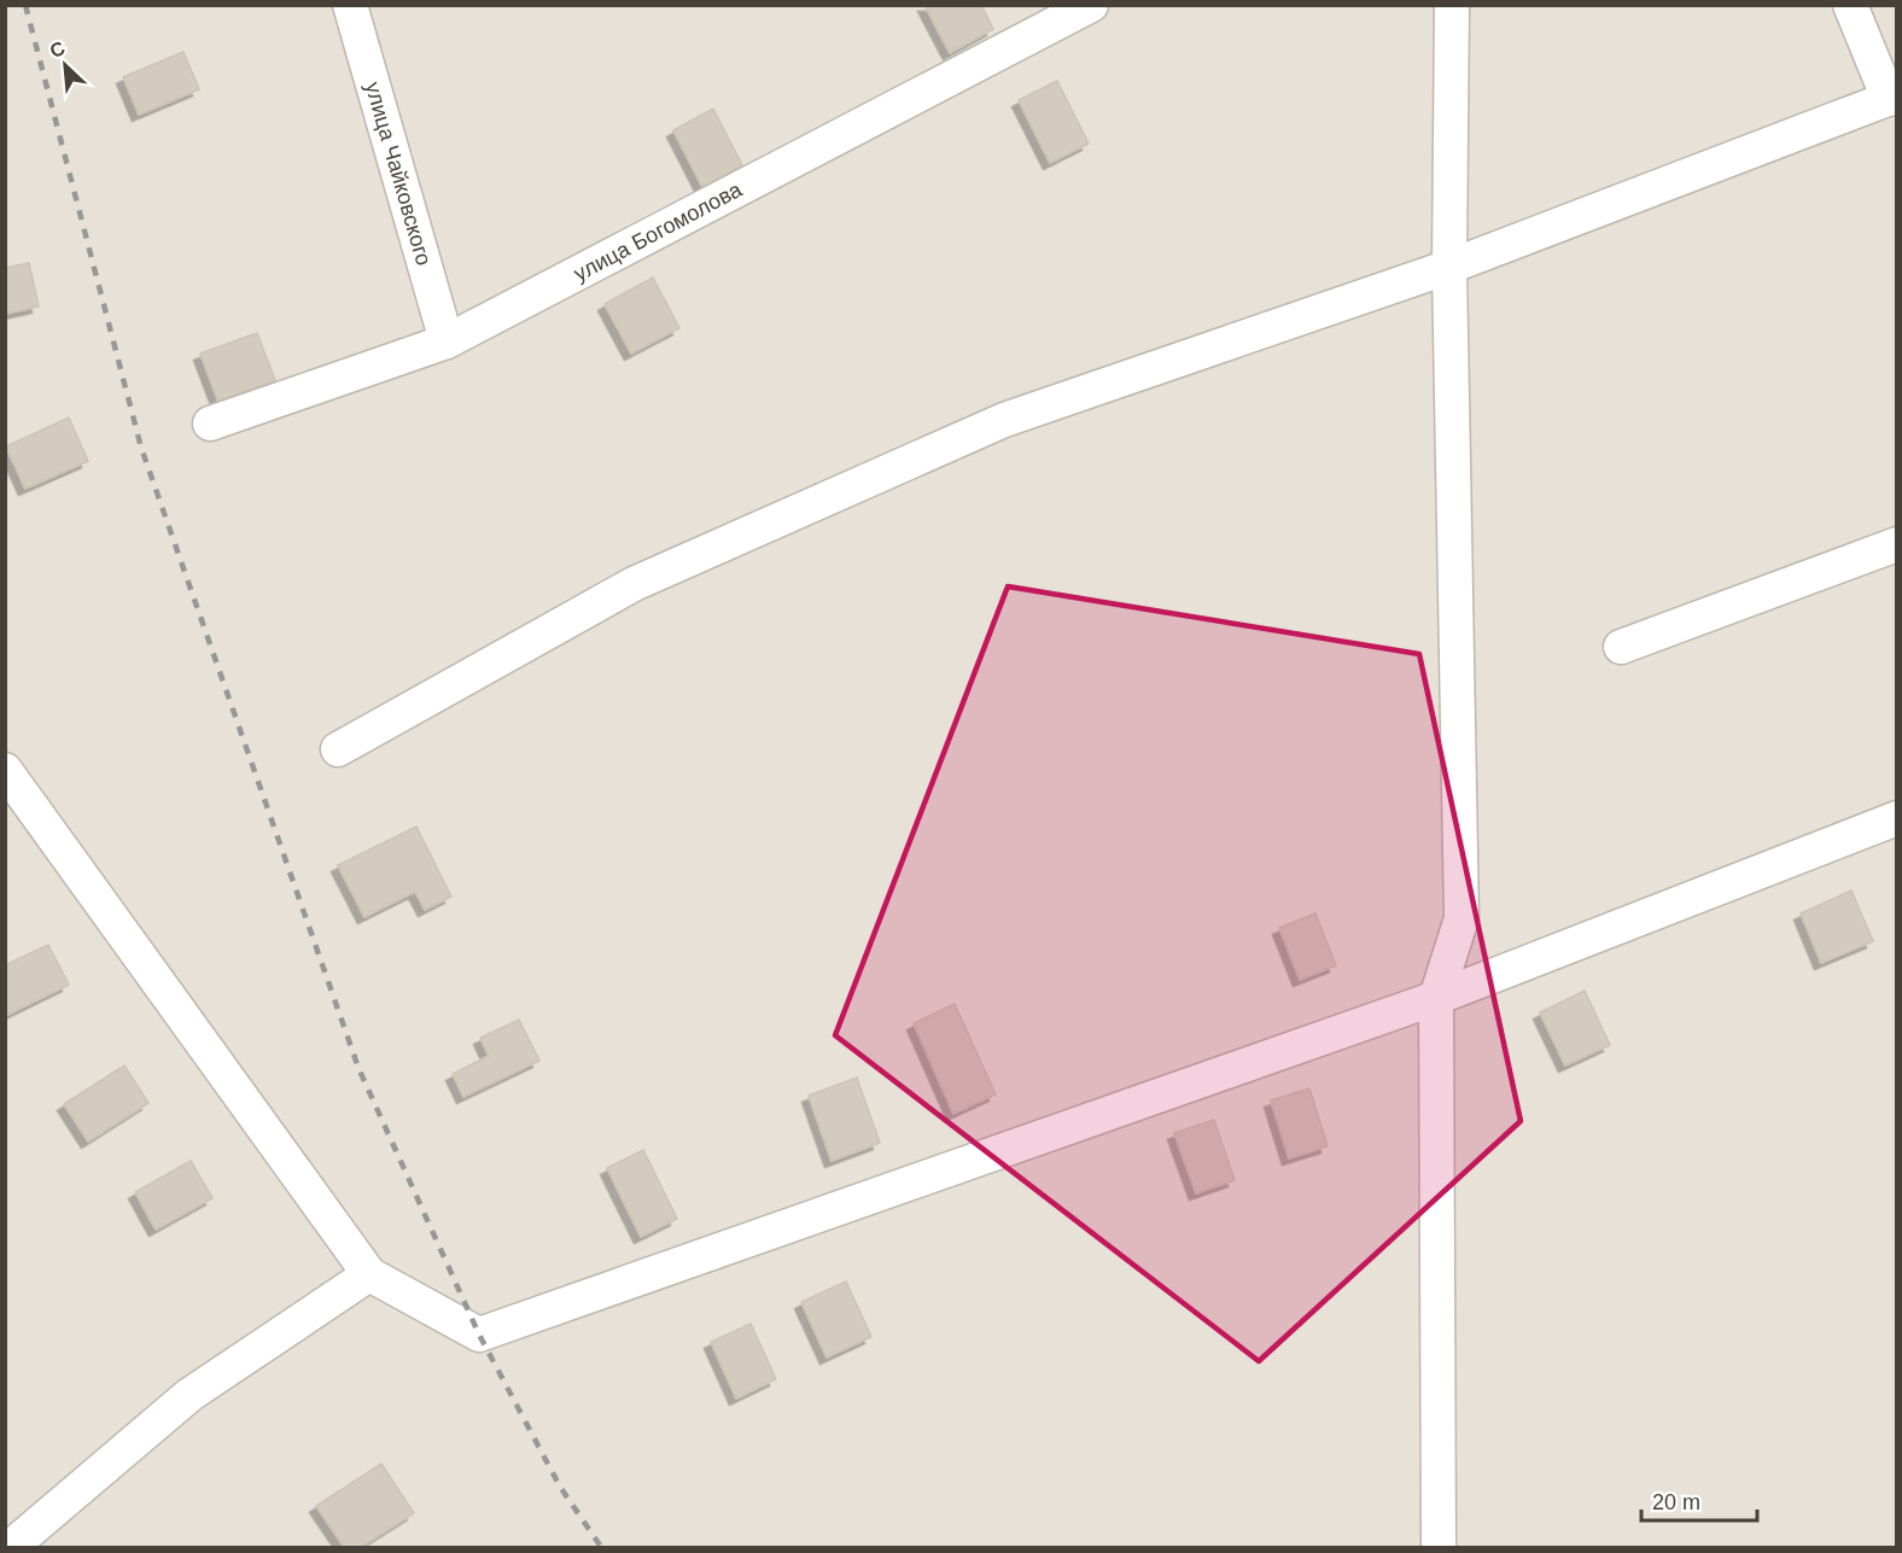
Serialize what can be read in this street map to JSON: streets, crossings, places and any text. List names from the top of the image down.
{
  "streets": {
    "street": ["улица Чайковского", "улица Богомолова"]
  },
  "crossings": [
    ["улица Чайковского", "улица Богомолова"]
  ],
  "scale_bar": "20 m",
  "north": "top left"
}
